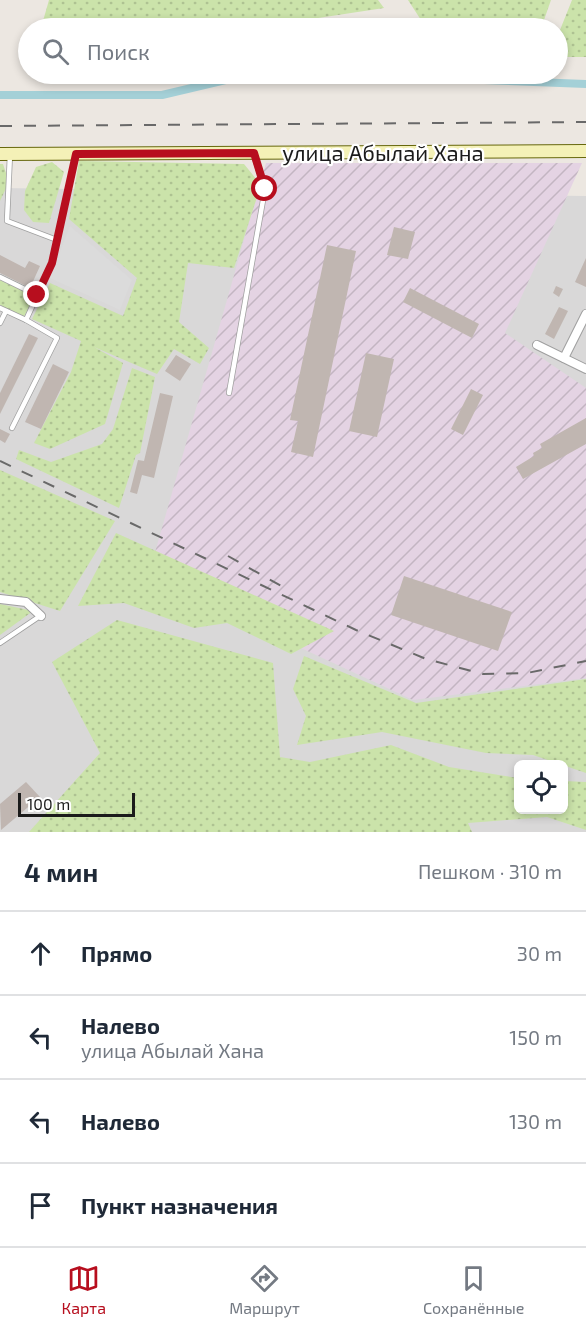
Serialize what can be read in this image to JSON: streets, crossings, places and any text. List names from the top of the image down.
{
  "streets": {
    "main road": ["улица Абылай Хана"]
  },
  "scale_bar": "100 m",
  "page": {
    "search": "Поиск",
    "scale": "100 m",
    "heading": ["4 мин", "Пешком · 310 m"],
    "list": [
      ["Прямо", "30 m"],
      ["Налево", "улица Абылай Хана", "150 m"],
      ["Налево", "130 m"],
      "Пункт назначения"
    ],
    "nav": ["Карта", "Маршрут", "Сохранённые"]
  }
}
